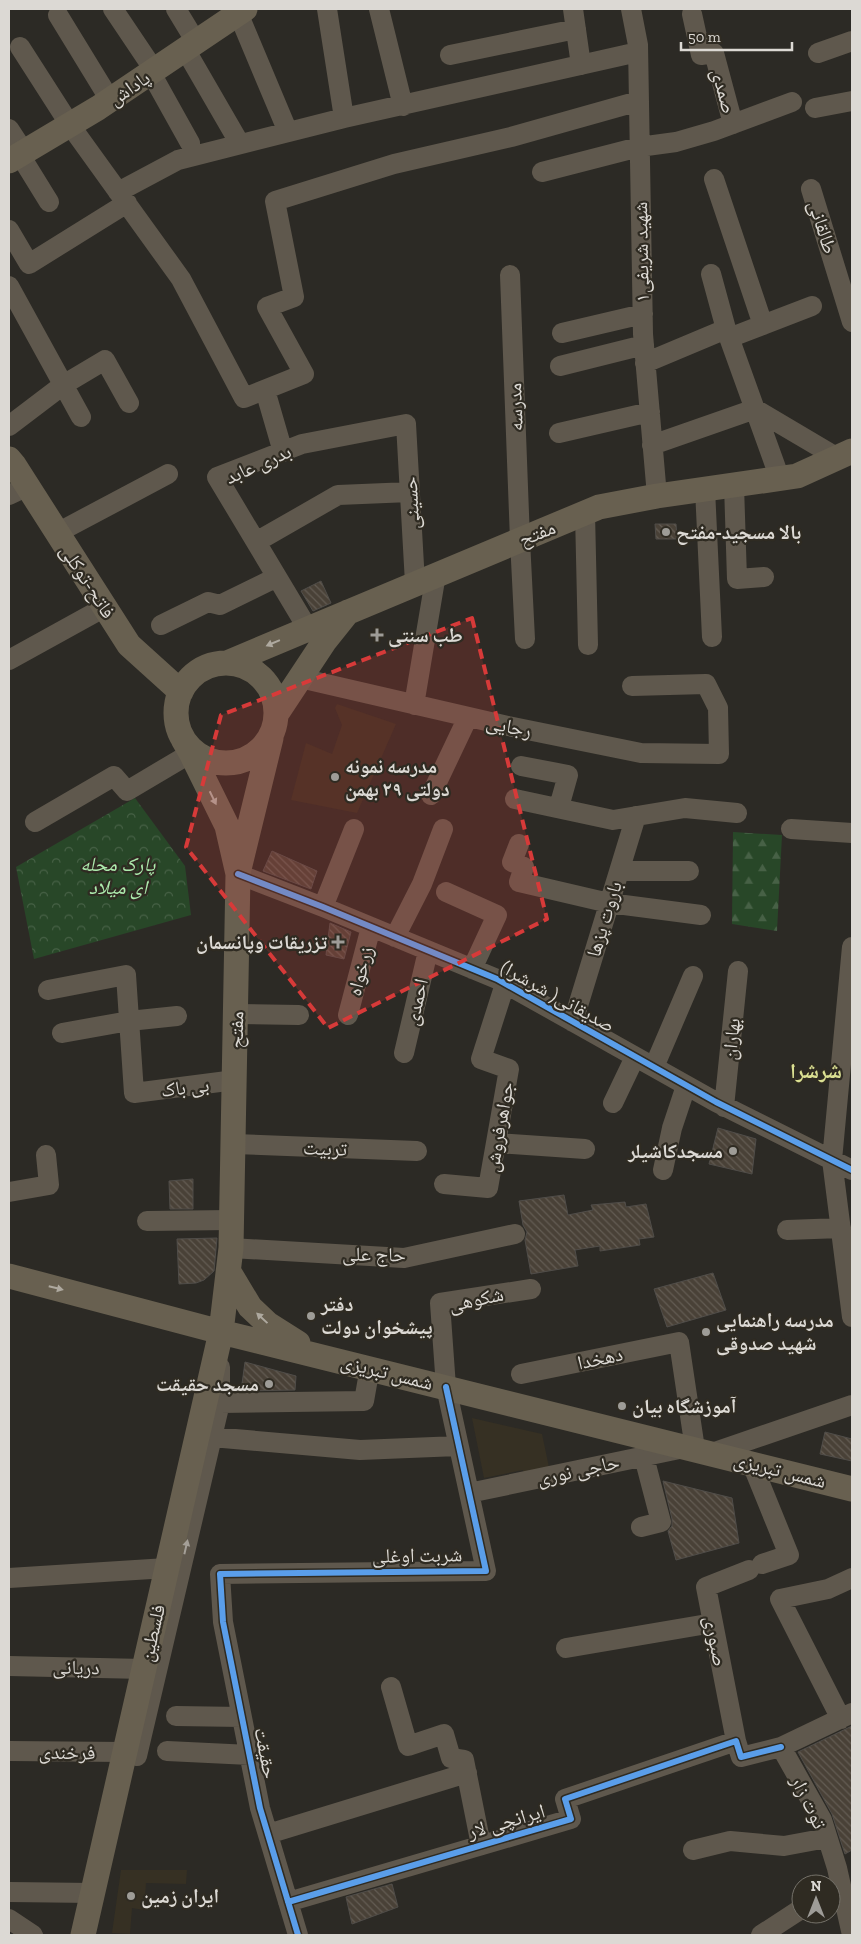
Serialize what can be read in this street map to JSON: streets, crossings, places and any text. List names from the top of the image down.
{
  "streets": {
    "main road": [
      "پاداش",
      "مفتح",
      "فاتح-توکلی",
      "شمس تبریزی",
      "فلسطین"
    ],
    "street": [
      "صمدی",
      "طالقانی",
      "شهید شریفی۱",
      "مدرسه",
      "بدری عابد",
      "حسینی",
      "رجایی",
      "باروت پزها",
      "زرخواه",
      "(شرشرا )صدیقانی",
      "احمدی",
      "بهاران",
      "بی باک",
      "جواهرفروش",
      "تربیت",
      "حاج علی",
      "شکوهی",
      "دهخدا",
      "حاجی نوری",
      "شربت اوغلی",
      "صبوری",
      "دریانی",
      "فرخندی",
      "حقیقت",
      "توت زار",
      "ایرانچی لار"
    ]
  },
  "crossings": [
    ["شهید شریفی۱", "مفتح"],
    ["مدرسه", "مفتح"],
    ["بدری عابد", "حسینی"],
    ["حسینی", "مفتح"],
    ["حسینی", "رجایی"],
    ["مفتح", "فاتح-توکلی"],
    ["مفتح", "رجایی"],
    ["مفتح", "(شرشرا )صدیقانی"],
    ["مفتح", "بی باک"],
    ["مفتح", "تربیت"],
    ["مفتح", "حاج علی"],
    ["مفتح", "شمس تبریزی"],
    ["مفتح", "فلسطین"],
    ["باروت پزها", "(شرشرا )صدیقانی"],
    ["زرخواه", "(شرشرا )صدیقانی"],
    ["(شرشرا )صدیقانی", "احمدی"],
    ["(شرشرا )صدیقانی", "بهاران"],
    ["(شرشرا )صدیقانی", "جواهرفروش"],
    ["شکوهی", "شمس تبریزی"],
    ["شکوهی", "شربت اوغلی"],
    ["دهخدا", "شمس تبریزی"],
    ["دهخدا", "حاجی نوری"],
    ["شمس تبریزی", "حاجی نوری"],
    ["شمس تبریزی", "شربت اوغلی"],
    ["شمس تبریزی", "فلسطین"],
    ["شمس تبریزی", "صبوری"],
    ["حاجی نوری", "شربت اوغلی"],
    ["شربت اوغلی", "حقیقت"],
    ["فلسطین", "دریانی"],
    ["فلسطین", "فرخندی"],
    ["صبوری", "ایرانچی لار"],
    ["حقیقت", "ایرانچی لار"]
  ],
  "districts": ["شرشرا"],
  "parks": ["پارک محله ای میلاد"],
  "places": {
    "other": [
      "بالا مسجید-مفتح",
      "مدرسه نمونه دولتی ۲۹ بهمن",
      "مسجدکاشیلر",
      "دفتر پیشخوان دولت",
      "مدرسه راهنمایی شهید صدوقی",
      "مسجد حقیقت",
      "آموزشگاه بیان",
      "ایران زمین"
    ],
    "health": ["طب سنتی", "تزریقات وپانسمان"]
  },
  "scale_bar": "50 m",
  "north": "top"
}
